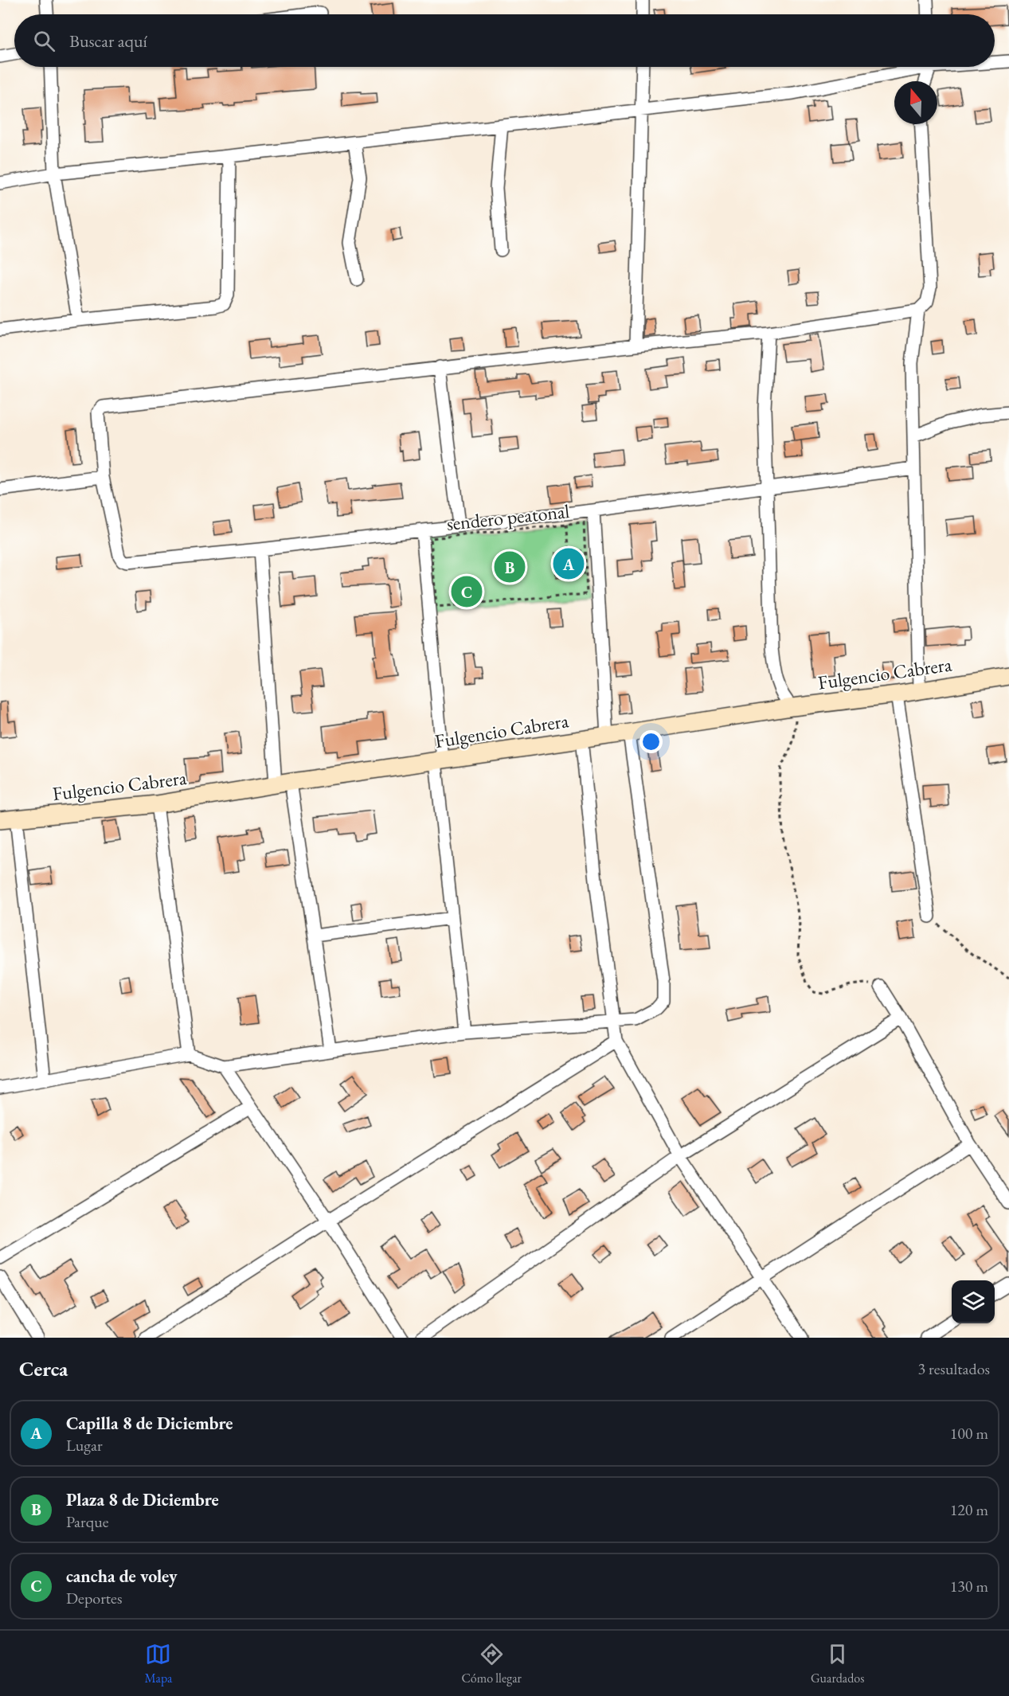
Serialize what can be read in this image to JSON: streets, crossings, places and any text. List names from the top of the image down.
{
  "streets": {
    "main road": ["Fulgencio Cabrera"],
    "path": ["sendero peatonal"]
  },
  "north": "top",
  "page": {
    "search": "Buscar aquí",
    "pins": ["A", "B", "C"],
    "heading": ["Cerca", "3 resultados"],
    "list": [
      {
        "mark": "A",
        "name": "Capilla 8 de Diciembre",
        "note": "Lugar",
        "value": "100 m"
      },
      {
        "mark": "B",
        "name": "Plaza 8 de Diciembre",
        "note": "Parque",
        "value": "120 m"
      },
      {
        "mark": "C",
        "name": "cancha de voley",
        "note": "Deportes",
        "value": "130 m"
      }
    ],
    "nav": ["Mapa", "Cómo llegar", "Guardados"]
  }
}
